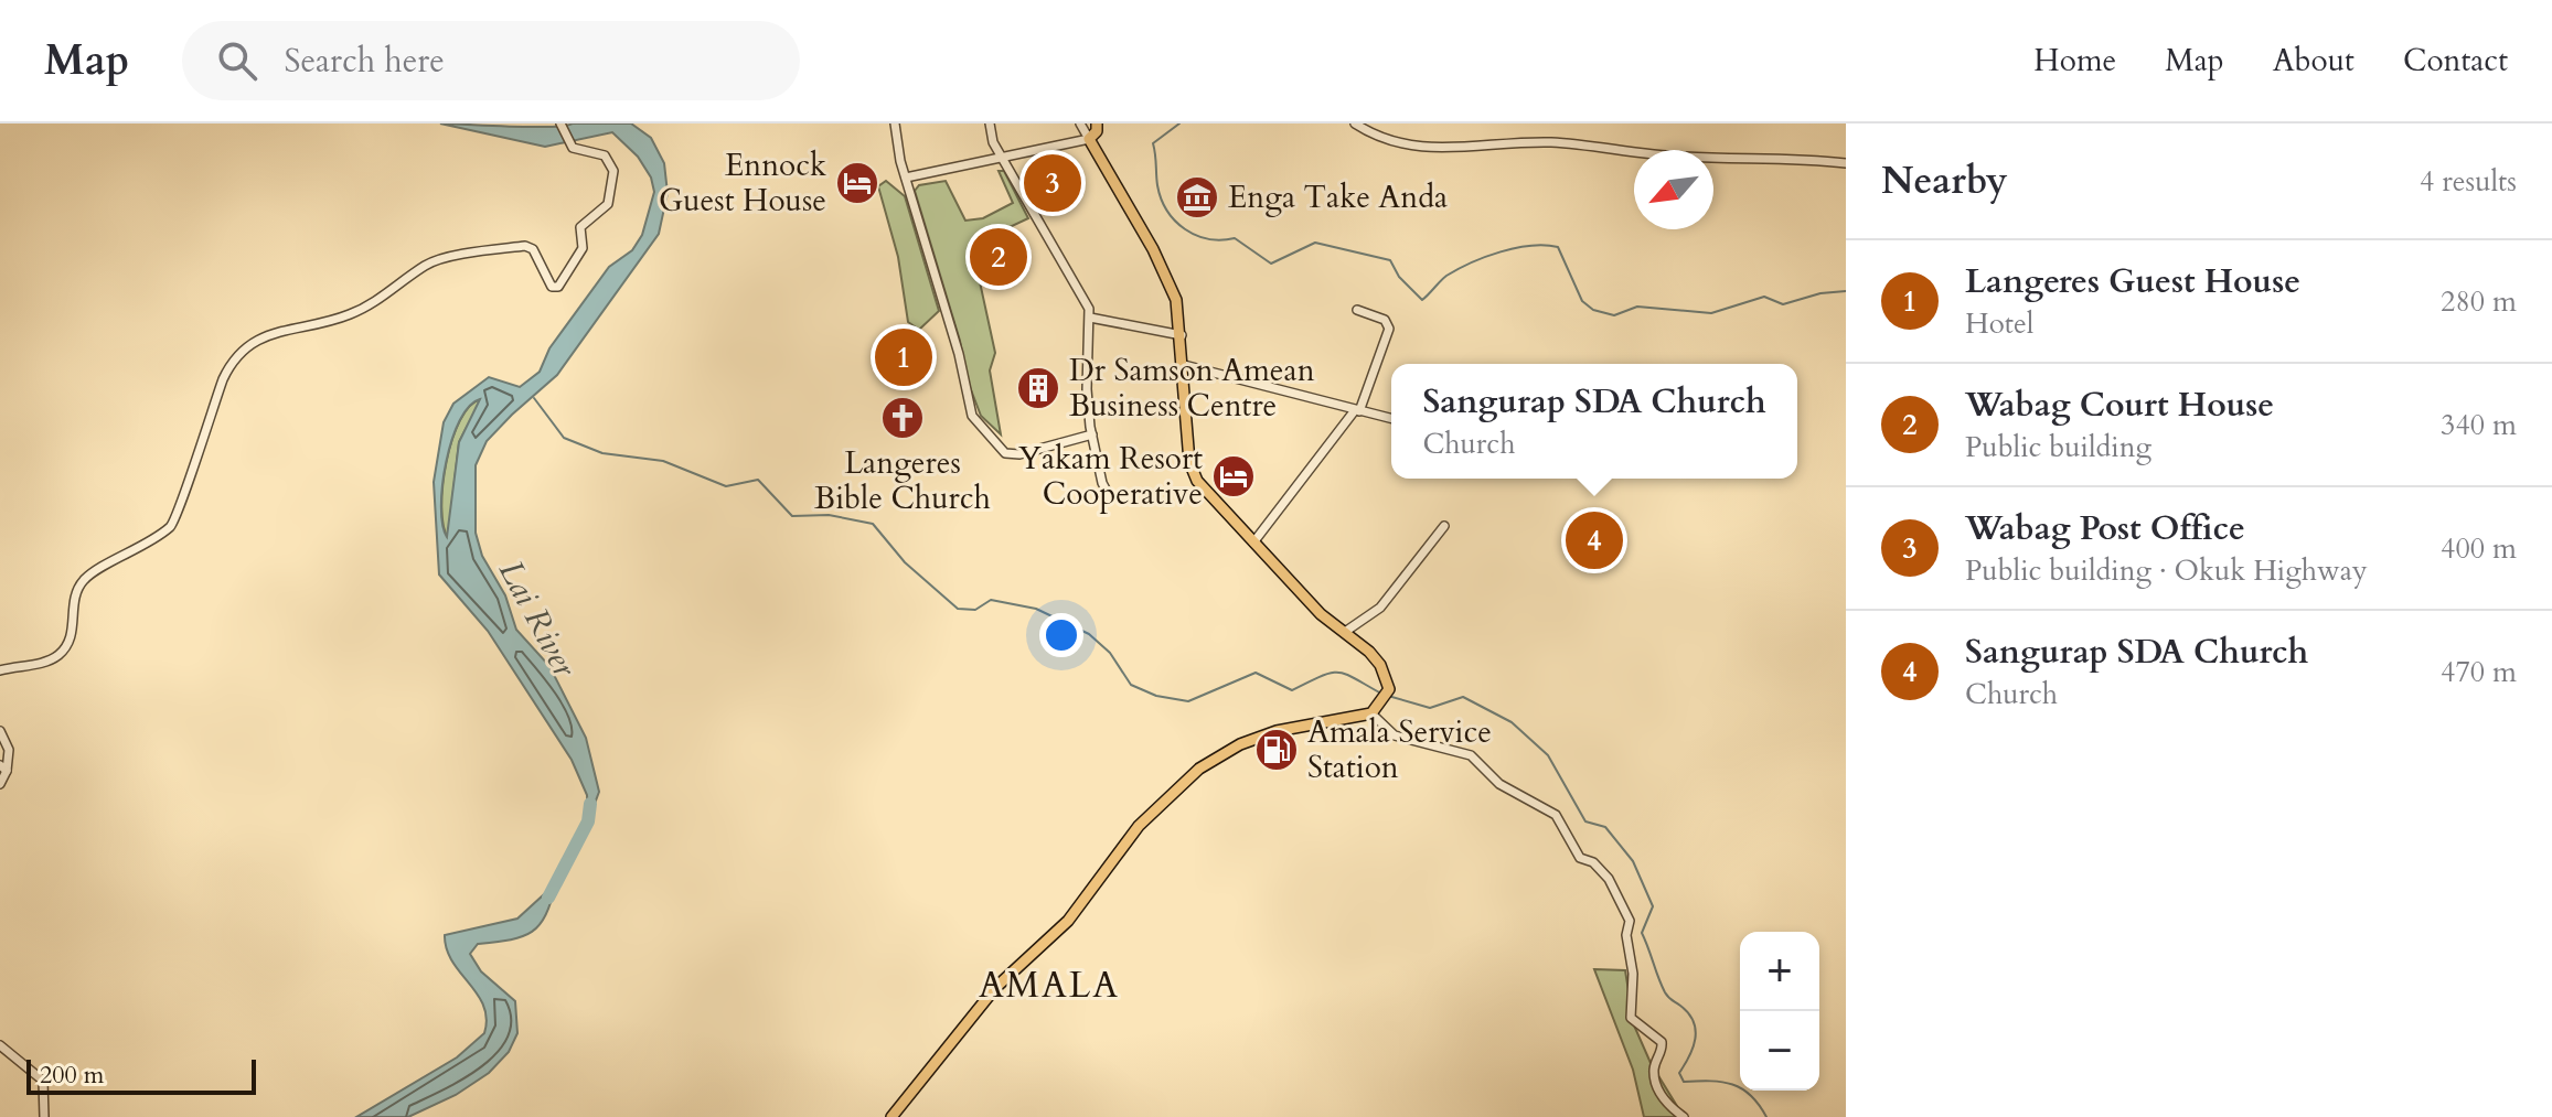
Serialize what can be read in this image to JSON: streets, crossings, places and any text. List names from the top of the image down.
{
  "districts": ["AMALA"],
  "water": ["Lai River"],
  "places": {
    "hotel": ["Ennock Guest House", "Yakam Resort Cooperative"],
    "museum": ["Enga Take Anda"],
    "building": ["Dr Samson Amean Business Centre"],
    "church": ["Langeres Bible Church"],
    "fuel station": ["Amala Service Station"]
  },
  "scale_bar": "200 m",
  "north": "bottom left",
  "page": {
    "header": "Map",
    "search": "Search here",
    "nav": [
      "Home",
      "Map",
      "About",
      "Contact"
    ],
    "heading": ["Nearby", "4 results"],
    "pins": [
      "3",
      "2",
      "1",
      "4"
    ],
    "list": [
      {
        "mark": "1",
        "name": "Langeres Guest House",
        "note": "Hotel",
        "value": "280 m"
      },
      {
        "mark": "2",
        "name": "Wabag Court House",
        "note": "Public building",
        "value": "340 m"
      },
      {
        "mark": "3",
        "name": "Wabag Post Office",
        "note": "Public building · Okuk Highway",
        "value": "400 m"
      },
      {
        "mark": "4",
        "name": "Sangurap SDA Church",
        "note": "Church",
        "value": "470 m"
      }
    ],
    "popup": ["Sangurap SDA Church", "Church"],
    "map_buttons": ["+", "−"],
    "scale": "200 m"
  }
}
